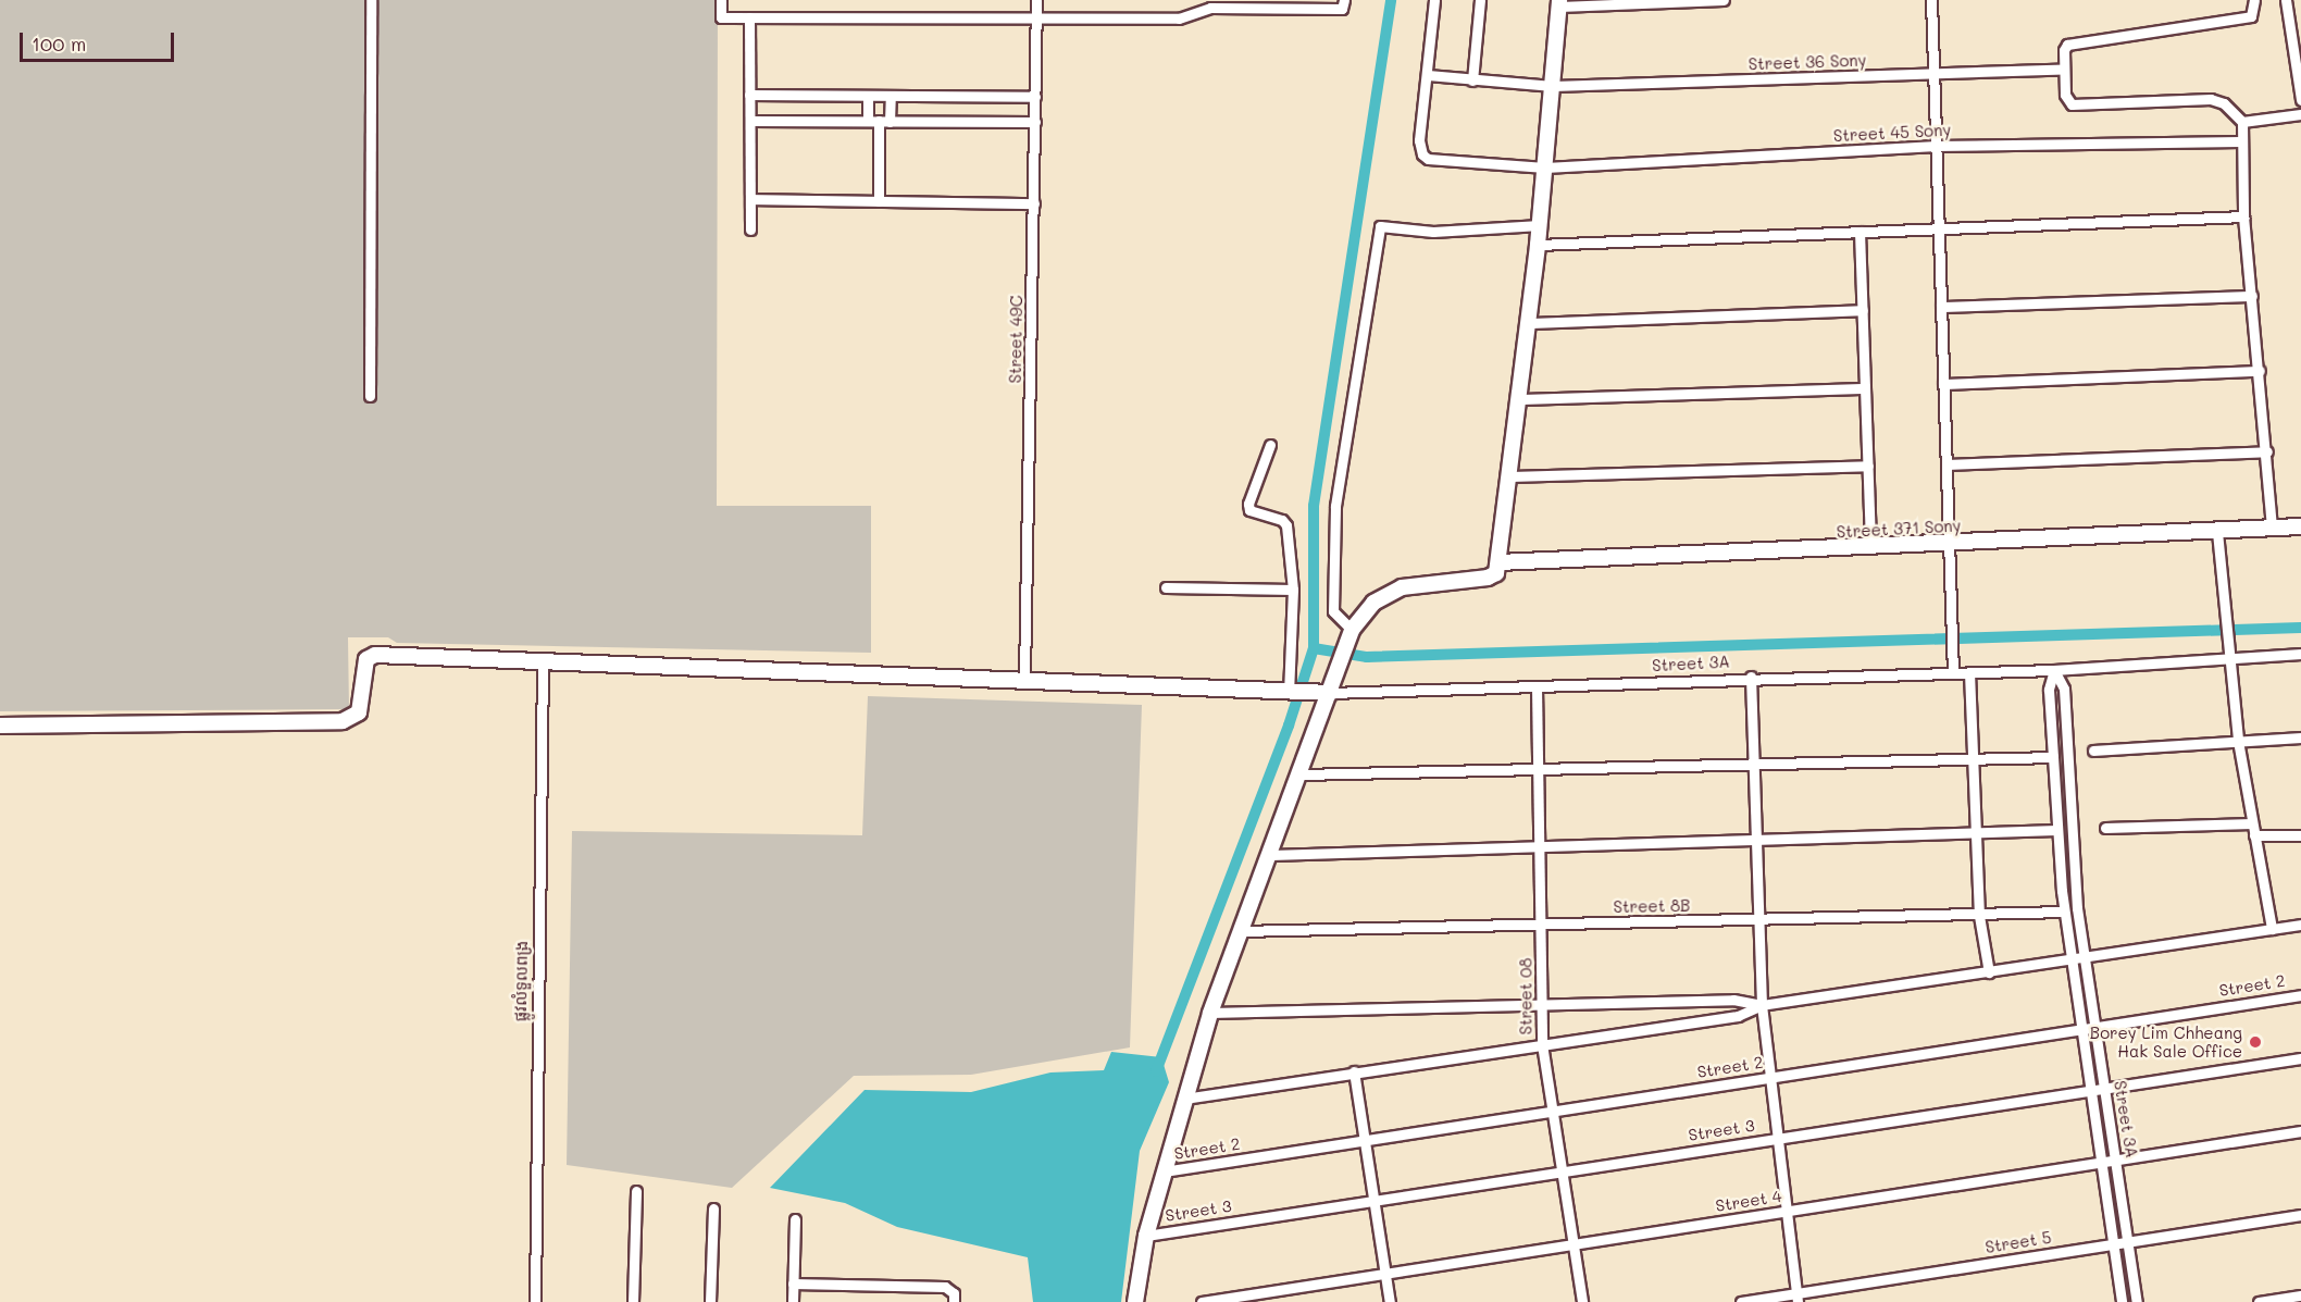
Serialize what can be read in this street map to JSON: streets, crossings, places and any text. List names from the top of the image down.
{
  "streets": {
    "street": [
      "Street 36 Sony",
      "Street 45 Sony",
      "Street 49C",
      "Street 371 Sony",
      "Street 3A",
      "Street 8B",
      "ផ្លូវលំទួលពង្រ",
      "Street 2",
      "Street 08",
      "Street 3",
      "Street 4",
      "Street 5"
    ]
  },
  "crossings": [
    ["Street 36 Sony", "Street 45 Sony"],
    ["Street 3A", "Street 8B"],
    ["Street 3A", "Street 2"],
    ["Street 3A", "Street 08"],
    ["Street 3A", "Street 3"],
    ["Street 3A", "Street 4"],
    ["Street 3A", "Street 5"],
    ["Street 8B", "Street 08"],
    ["Street 2", "Street 08"],
    ["Street 08", "Street 3"],
    ["Street 08", "Street 4"]
  ],
  "places": ["Borey Lim Chheang Hak Sale Office"],
  "scale_bar": "100 m"
}
